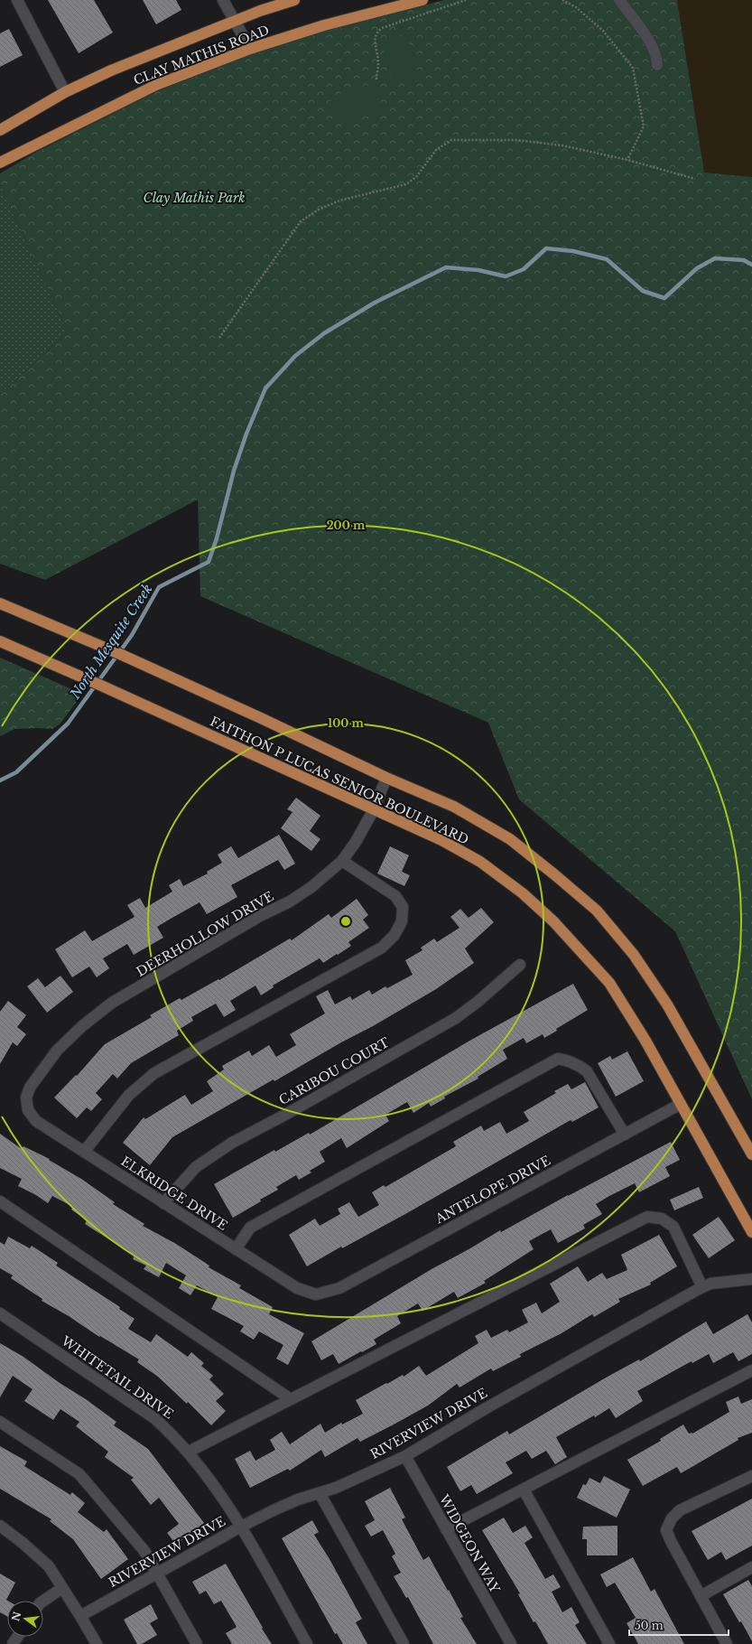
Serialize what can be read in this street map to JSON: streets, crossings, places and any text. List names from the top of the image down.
{
  "streets": {
    "main road": ["CLAY MATHIS ROAD", "FAITHON P LUCAS SENIOR BOULEVARD"],
    "street": [
      "DEERHOLLOW DRIVE",
      "CARIBOU COURT",
      "ANTELOPE DRIVE",
      "ELKRIDGE DRIVE",
      "WHITETAIL DRIVE",
      "RIVERVIEW DRIVE",
      "WIDGEON WAY"
    ]
  },
  "crossings": [
    ["FAITHON P LUCAS SENIOR BOULEVARD", "DEERHOLLOW DRIVE"],
    ["FAITHON P LUCAS SENIOR BOULEVARD", "ANTELOPE DRIVE"],
    ["DEERHOLLOW DRIVE", "ELKRIDGE DRIVE"],
    ["CARIBOU COURT", "ELKRIDGE DRIVE"],
    ["ANTELOPE DRIVE", "ELKRIDGE DRIVE"],
    ["WHITETAIL DRIVE", "RIVERVIEW DRIVE"],
    ["RIVERVIEW DRIVE", "WIDGEON WAY"]
  ],
  "water": ["North Mesquite Creek"],
  "parks": ["Clay Mathis Park"],
  "scale_bar": "50 m",
  "north": "left",
  "rings": ["200 m", "100 m"]
}
